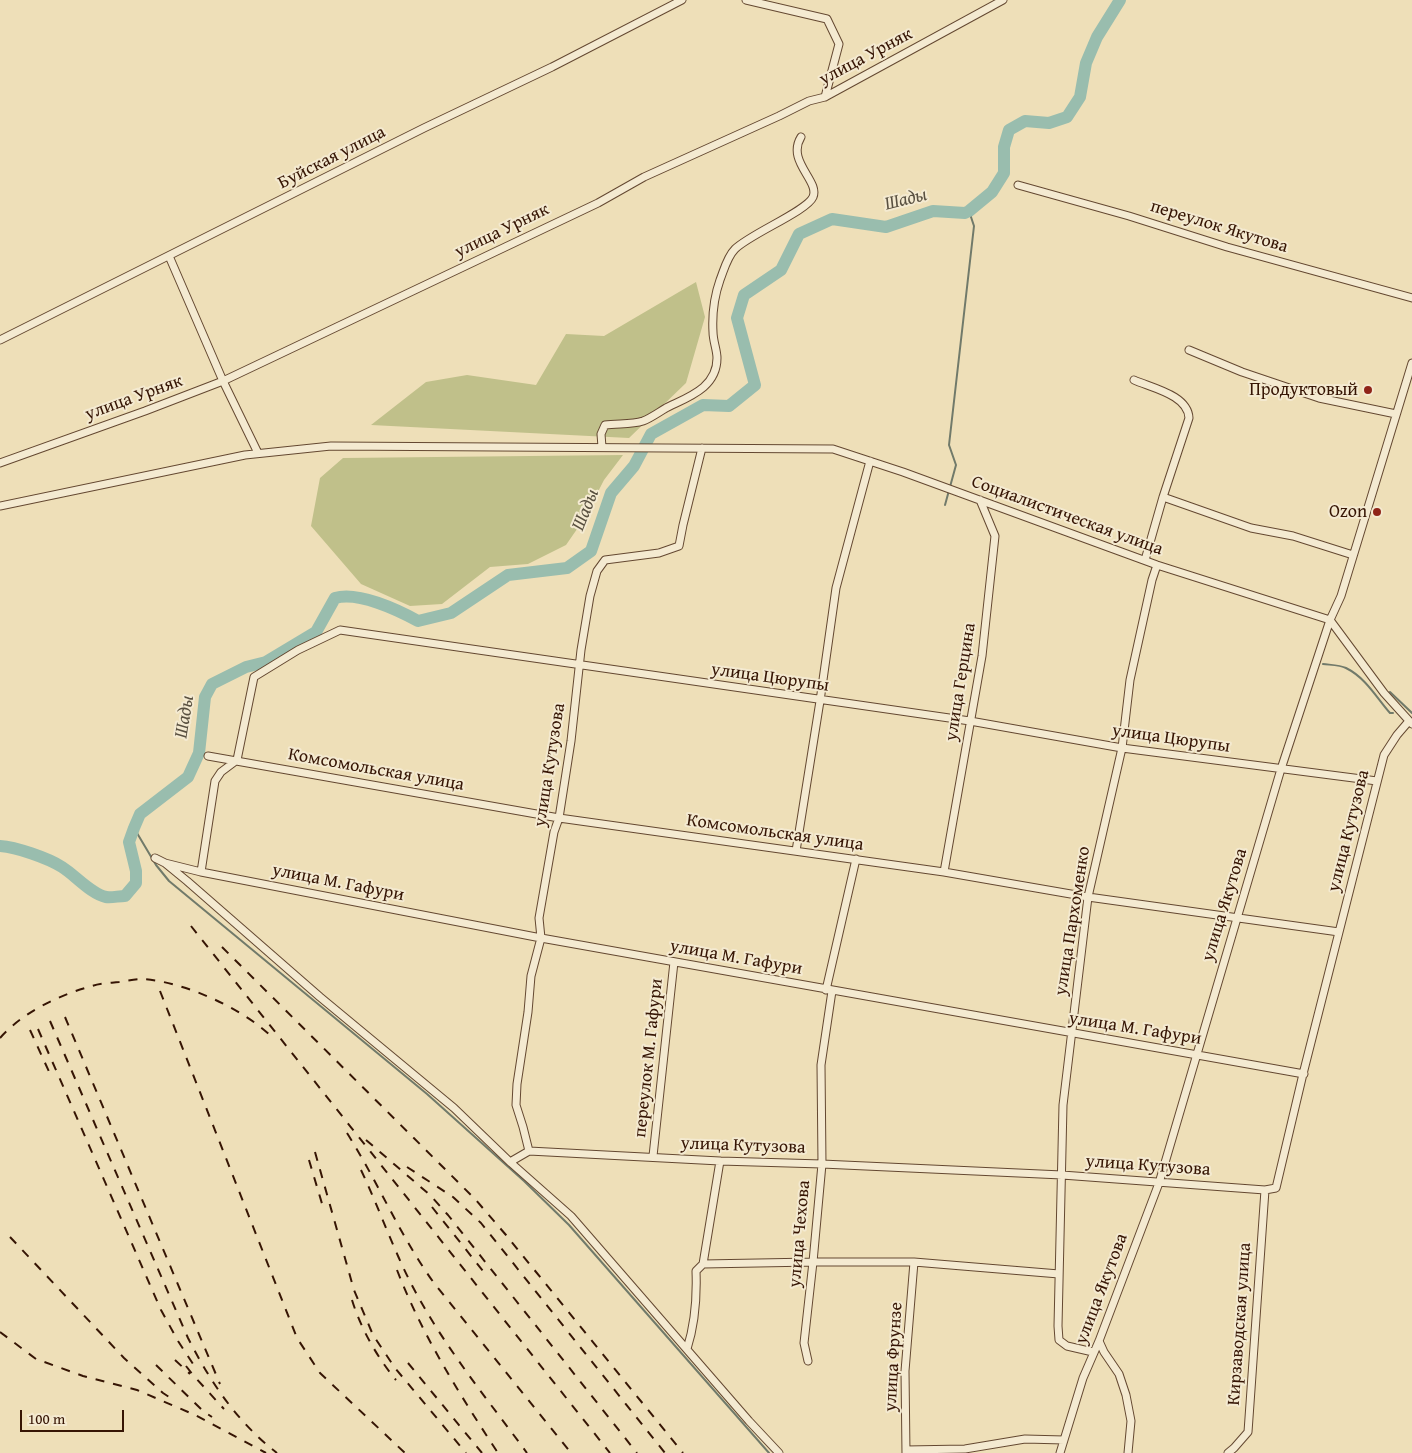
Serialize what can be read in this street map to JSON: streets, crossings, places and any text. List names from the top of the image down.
{
  "streets": {
    "street": [
      "улица Урняк",
      "Буйская улица",
      "переулок Якутова",
      "Социалистическая улица",
      "улица Цюрупы",
      "улица Герцина",
      "улица Кутузова",
      "Комсомольская улица",
      "улица М. Гафури",
      "улица Якутова",
      "улица Пархоменко",
      "переулок М. Гафури",
      "улица Чехова",
      "Кирзаводская улица",
      "улица Фрунзе"
    ]
  },
  "crossings": [
    ["Социалистическая улица", "улица Герцина"],
    ["Социалистическая улица", "улица Кутузова"],
    ["Социалистическая улица", "улица Якутова"],
    ["Социалистическая улица", "улица Пархоменко"],
    ["улица Цюрупы", "улица Герцина"],
    ["улица Цюрупы", "улица Кутузова"],
    ["улица Цюрупы", "Комсомольская улица"],
    ["улица Цюрупы", "улица Якутова"],
    ["улица Цюрупы", "улица Пархоменко"],
    ["улица Герцина", "Комсомольская улица"],
    ["улица Кутузова", "Комсомольская улица"],
    ["улица Кутузова", "улица М. Гафури"],
    ["улица Кутузова", "улица Якутова"],
    ["улица Кутузова", "улица Пархоменко"],
    ["улица Кутузова", "переулок М. Гафури"],
    ["улица Кутузова", "улица Чехова"],
    ["улица Кутузова", "Кирзаводская улица"],
    ["Комсомольская улица", "улица Якутова"],
    ["Комсомольская улица", "улица Пархоменко"],
    ["Комсомольская улица", "улица Чехова"],
    ["улица М. Гафури", "улица Якутова"],
    ["улица М. Гафури", "улица Пархоменко"],
    ["улица М. Гафури", "переулок М. Гафури"],
    ["улица М. Гафури", "улица Чехова"],
    ["улица Якутова", "улица Пархоменко"]
  ],
  "water": ["Шады"],
  "places": ["Продуктовый", "Ozon"],
  "scale_bar": "100 m"
}
